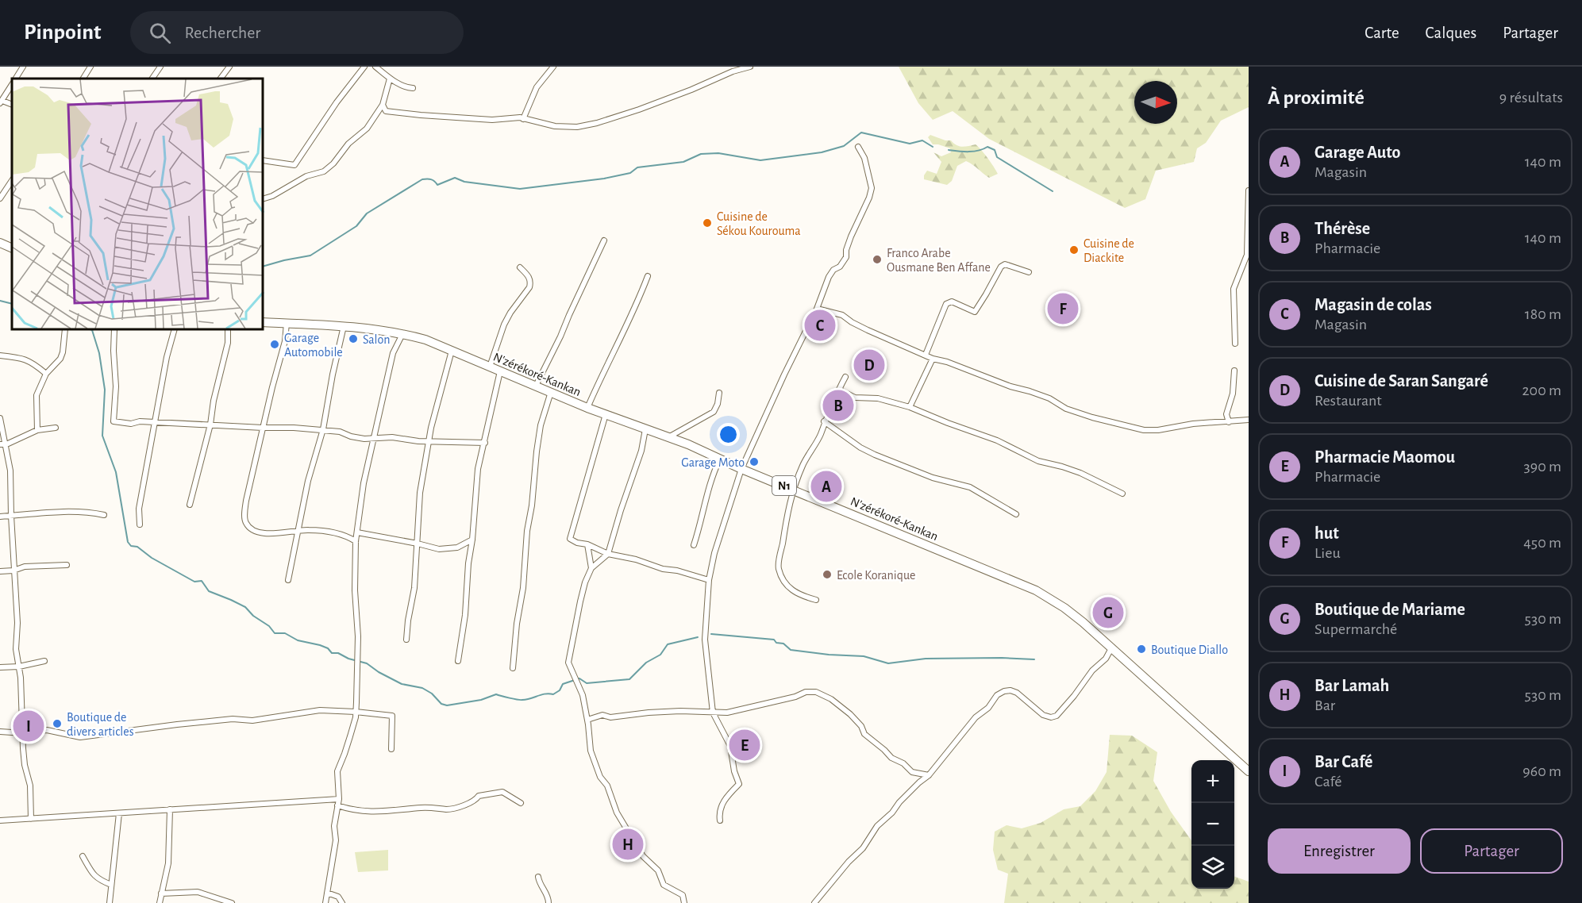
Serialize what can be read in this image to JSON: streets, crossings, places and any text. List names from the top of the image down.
{
  "streets": {
    "highway": ["N'zérékoré-Kankan", "N1"]
  },
  "places": [
    "Cuisine de Sékou Kourouma",
    "Cuisine de Diackite",
    "Franco Arabe Ousmane Ben Affane",
    "Salon",
    "Garage Automobile",
    "Garage Moto",
    "Ecole Koranique",
    "Boutique Diallo",
    "Boutique de divers articles"
  ],
  "north": "right",
  "page": {
    "header": "Pinpoint",
    "search": "Rechercher",
    "nav": ["Carte", "Calques", "Partager"],
    "heading": ["À proximité", "9 résultats"],
    "list": [
      {
        "mark": "A",
        "name": "Garage Auto",
        "note": "Magasin",
        "value": "140 m"
      },
      {
        "mark": "B",
        "name": "Thérèse",
        "note": "Pharmacie",
        "value": "140 m"
      },
      {
        "mark": "C",
        "name": "Magasin de colas",
        "note": "Magasin",
        "value": "180 m"
      },
      {
        "mark": "D",
        "name": "Cuisine de Saran Sangaré",
        "note": "Restaurant",
        "value": "200 m"
      },
      {
        "mark": "E",
        "name": "Pharmacie Maomou",
        "note": "Pharmacie",
        "value": "390 m"
      },
      {
        "mark": "F",
        "name": "hut",
        "note": "Lieu",
        "value": "450 m"
      },
      {
        "mark": "G",
        "name": "Boutique de Mariame",
        "note": "Supermarché",
        "value": "530 m"
      },
      {
        "mark": "H",
        "name": "Bar Lamah",
        "note": "Bar",
        "value": "530 m"
      },
      {
        "mark": "I",
        "name": "Bar Café",
        "note": "Café",
        "value": "960 m"
      }
    ],
    "pins": [
      "F",
      "C",
      "D",
      "B",
      "A",
      "G",
      "I",
      "E",
      "H"
    ],
    "map_buttons": ["+", "−"],
    "buttons": ["Enregistrer", "Partager"]
  }
}
